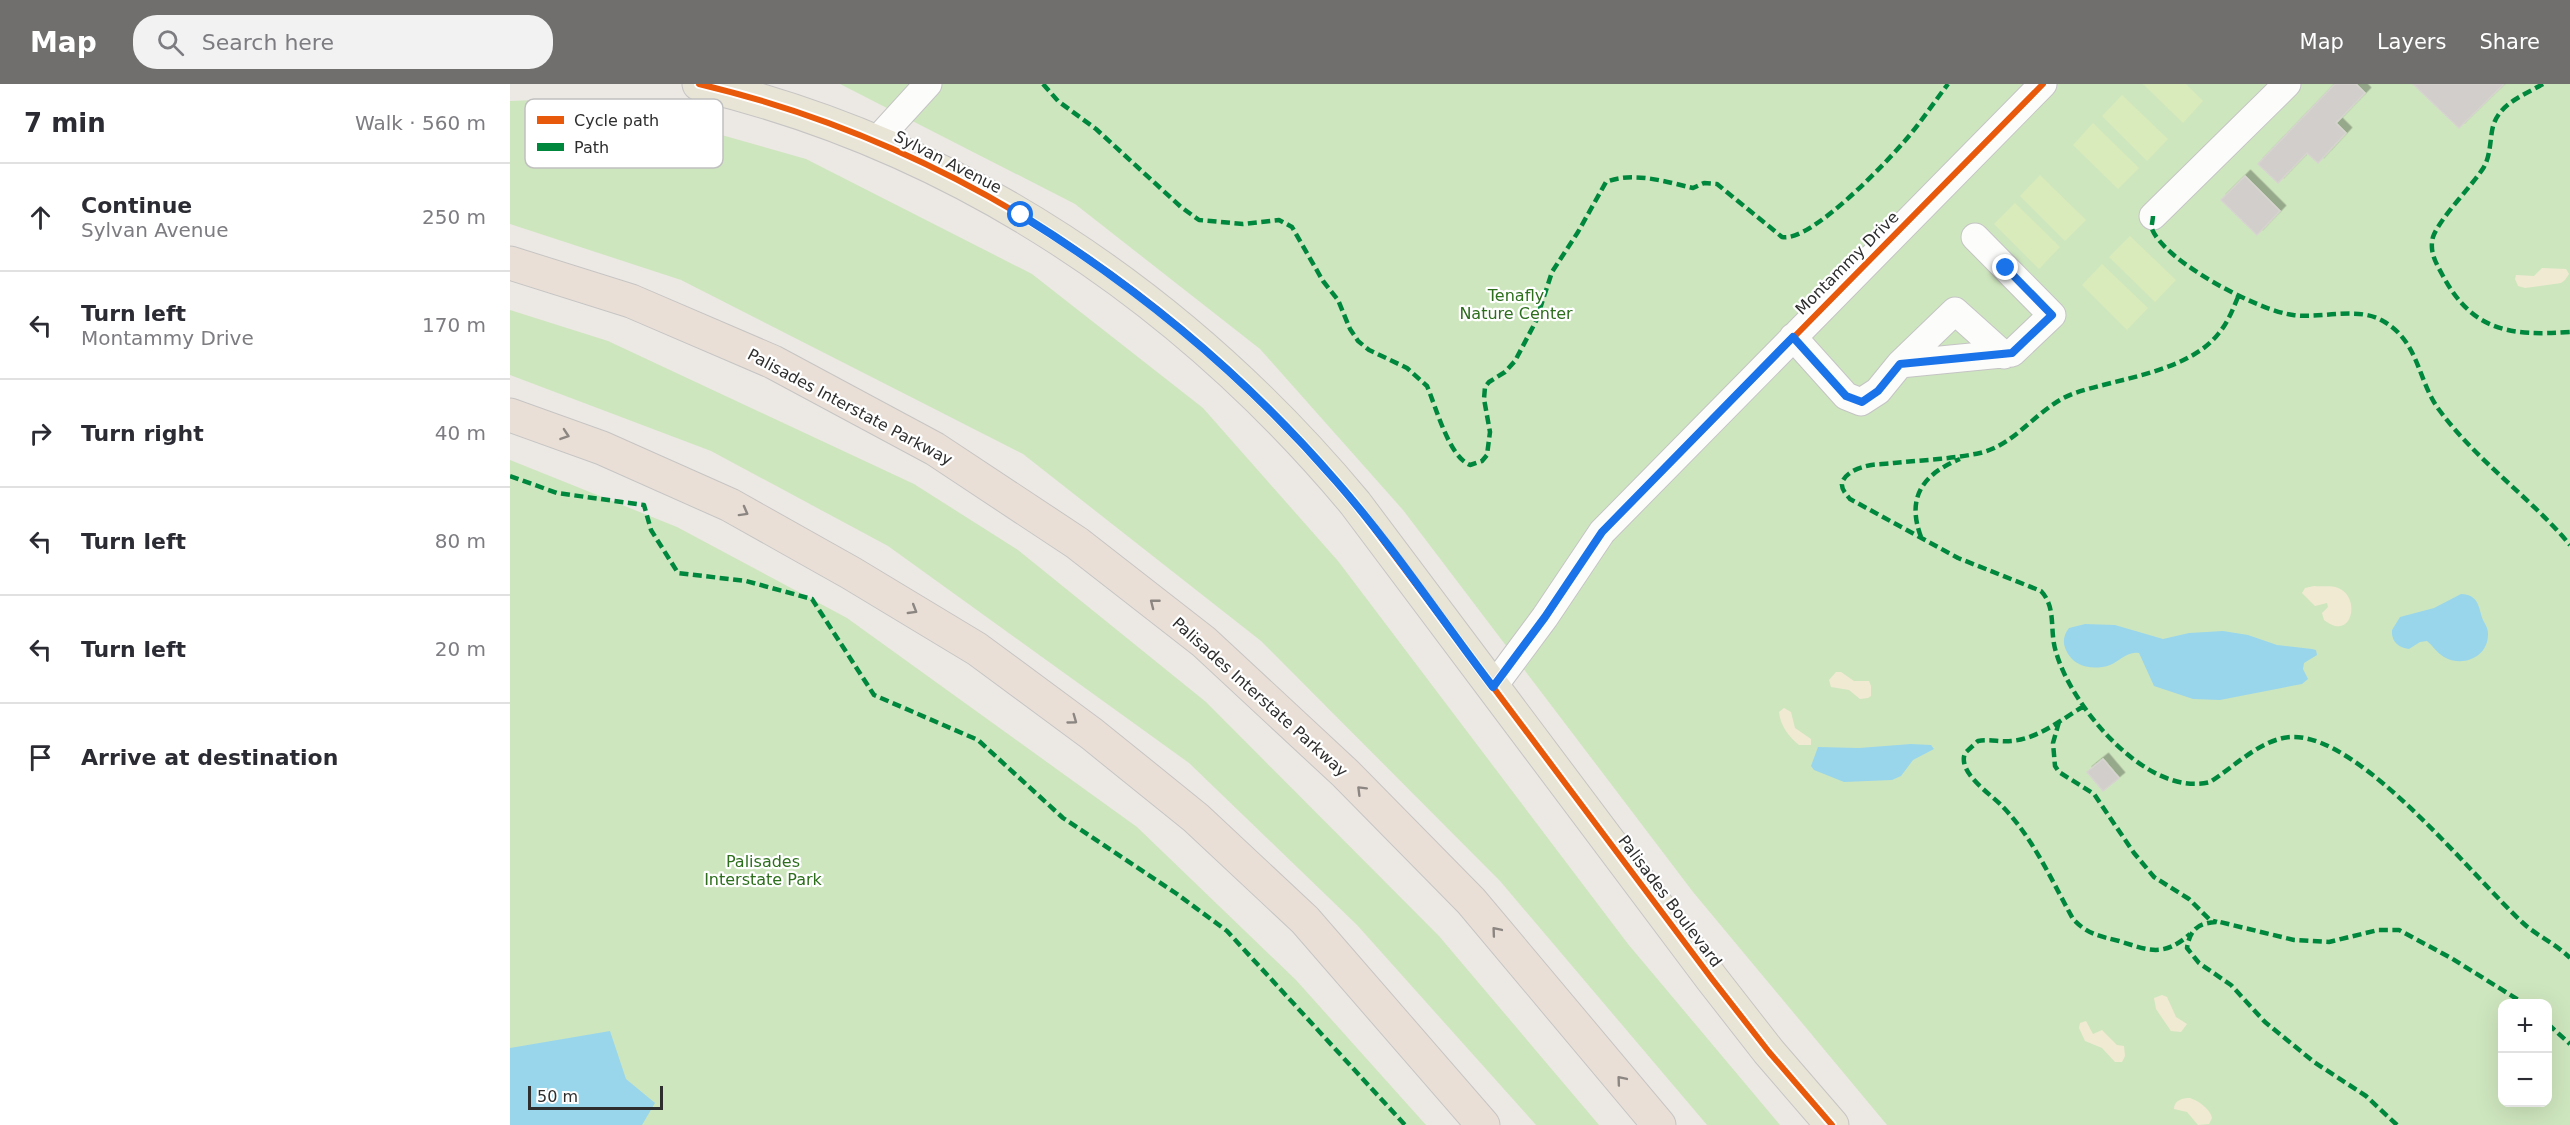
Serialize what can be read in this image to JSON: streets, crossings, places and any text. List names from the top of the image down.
{
  "streets": {
    "highway": ["Palisades Interstate Parkway"],
    "main road": ["Sylvan Avenue", "Palisades Boulevard"],
    "street": ["Montammy Drive"]
  },
  "crossings": [
    ["Sylvan Avenue", "Montammy Drive"],
    ["Sylvan Avenue", "Palisades Boulevard"],
    ["Montammy Drive", "Palisades Boulevard"]
  ],
  "parks": ["Tenafly Nature Center", "Palisades Interstate Park"],
  "legend": ["Cycle path", "Path"],
  "scale_bar": "50 m",
  "page": {
    "header": "Map",
    "search": "Search here",
    "nav": ["Map", "Layers", "Share"],
    "heading": ["7 min", "Walk · 560 m"],
    "list": [
      ["Continue", "Sylvan Avenue", "250 m"],
      ["Turn left", "Montammy Drive", "170 m"],
      ["Turn right", "40 m"],
      ["Turn left", "80 m"],
      ["Turn left", "20 m"],
      "Arrive at destination"
    ],
    "map_buttons": ["+", "−"],
    "scale": "50 m"
  }
}
